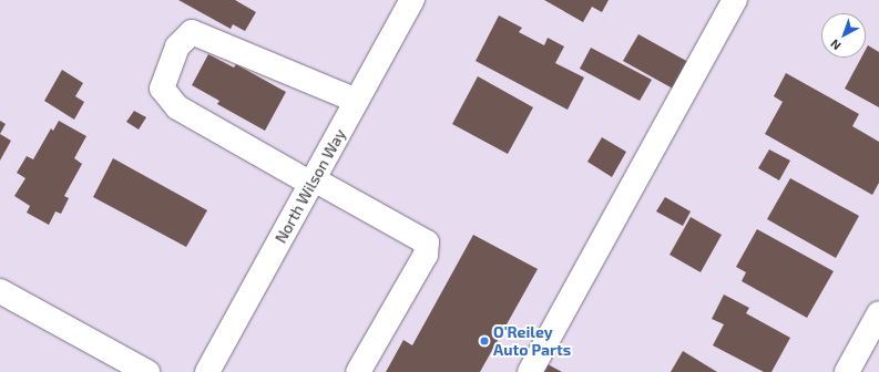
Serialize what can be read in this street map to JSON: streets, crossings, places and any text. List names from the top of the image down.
{
  "streets": {
    "main road": ["North Wilson Way"]
  },
  "places": ["O'Reiley Auto Parts"],
  "north": "bottom left"
}
